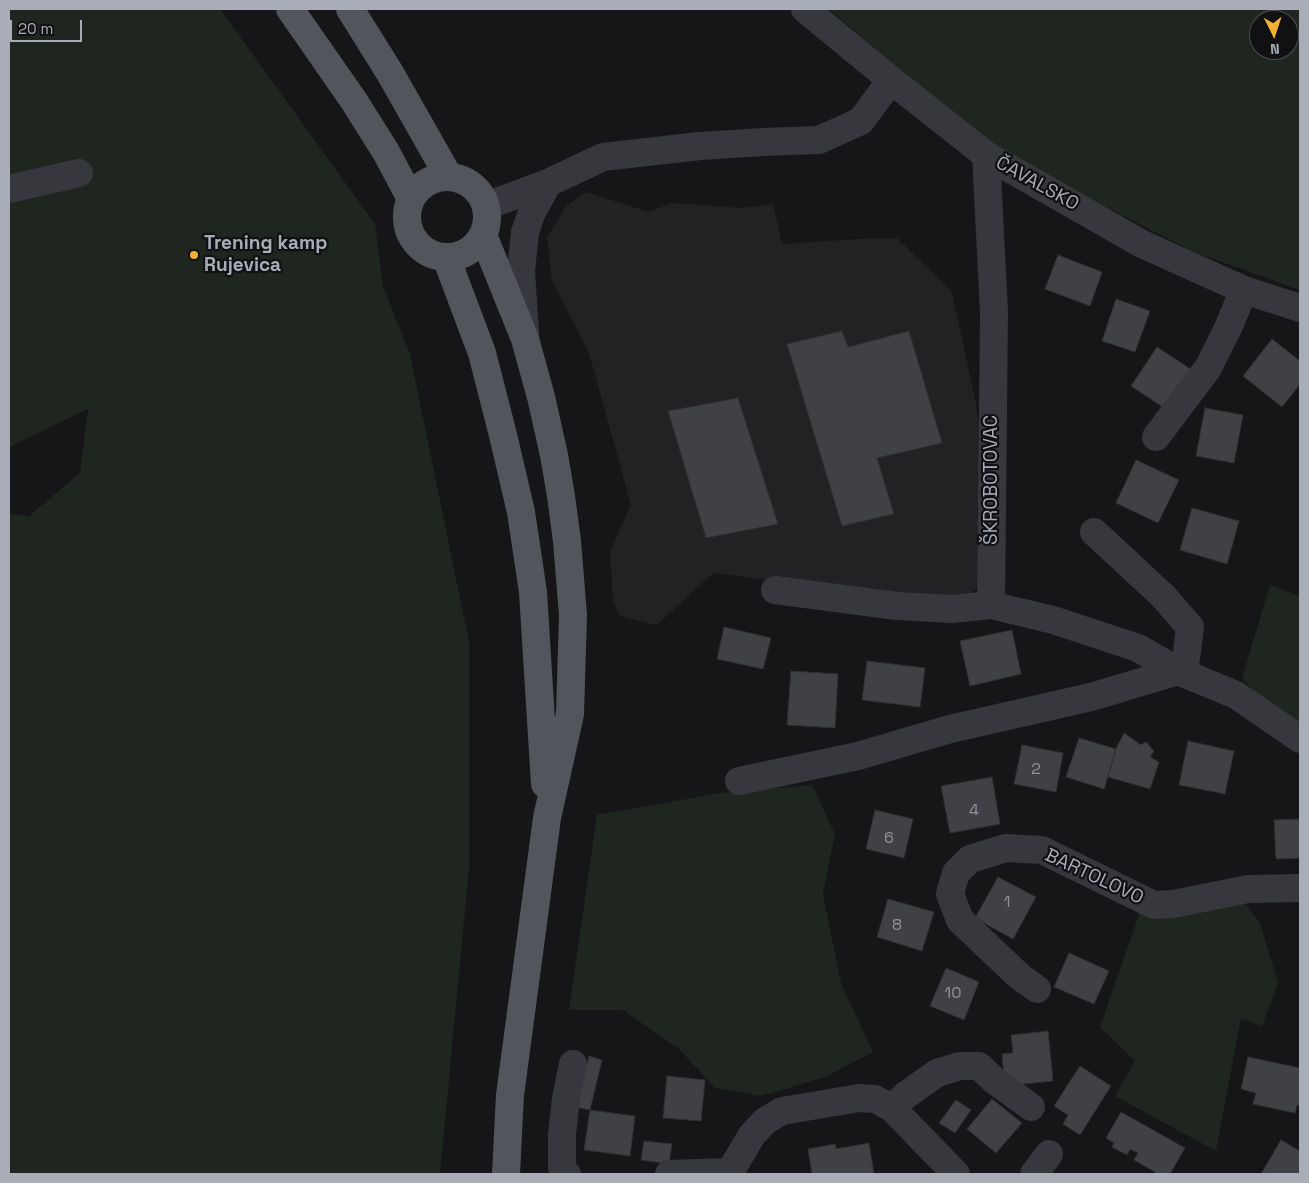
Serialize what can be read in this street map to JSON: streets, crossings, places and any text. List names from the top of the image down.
{
  "streets": {
    "street": ["ČAVALSKO", "ŠKROBOTOVAC", "BARTOLOVO"]
  },
  "crossings": [
    ["ČAVALSKO", "ŠKROBOTOVAC"]
  ],
  "places": ["Trening kamp Rujevica"],
  "house_numbers": [
    "2",
    "4",
    "6",
    "1",
    "8",
    "10"
  ],
  "scale_bar": "20 m",
  "north": "bottom"
}
